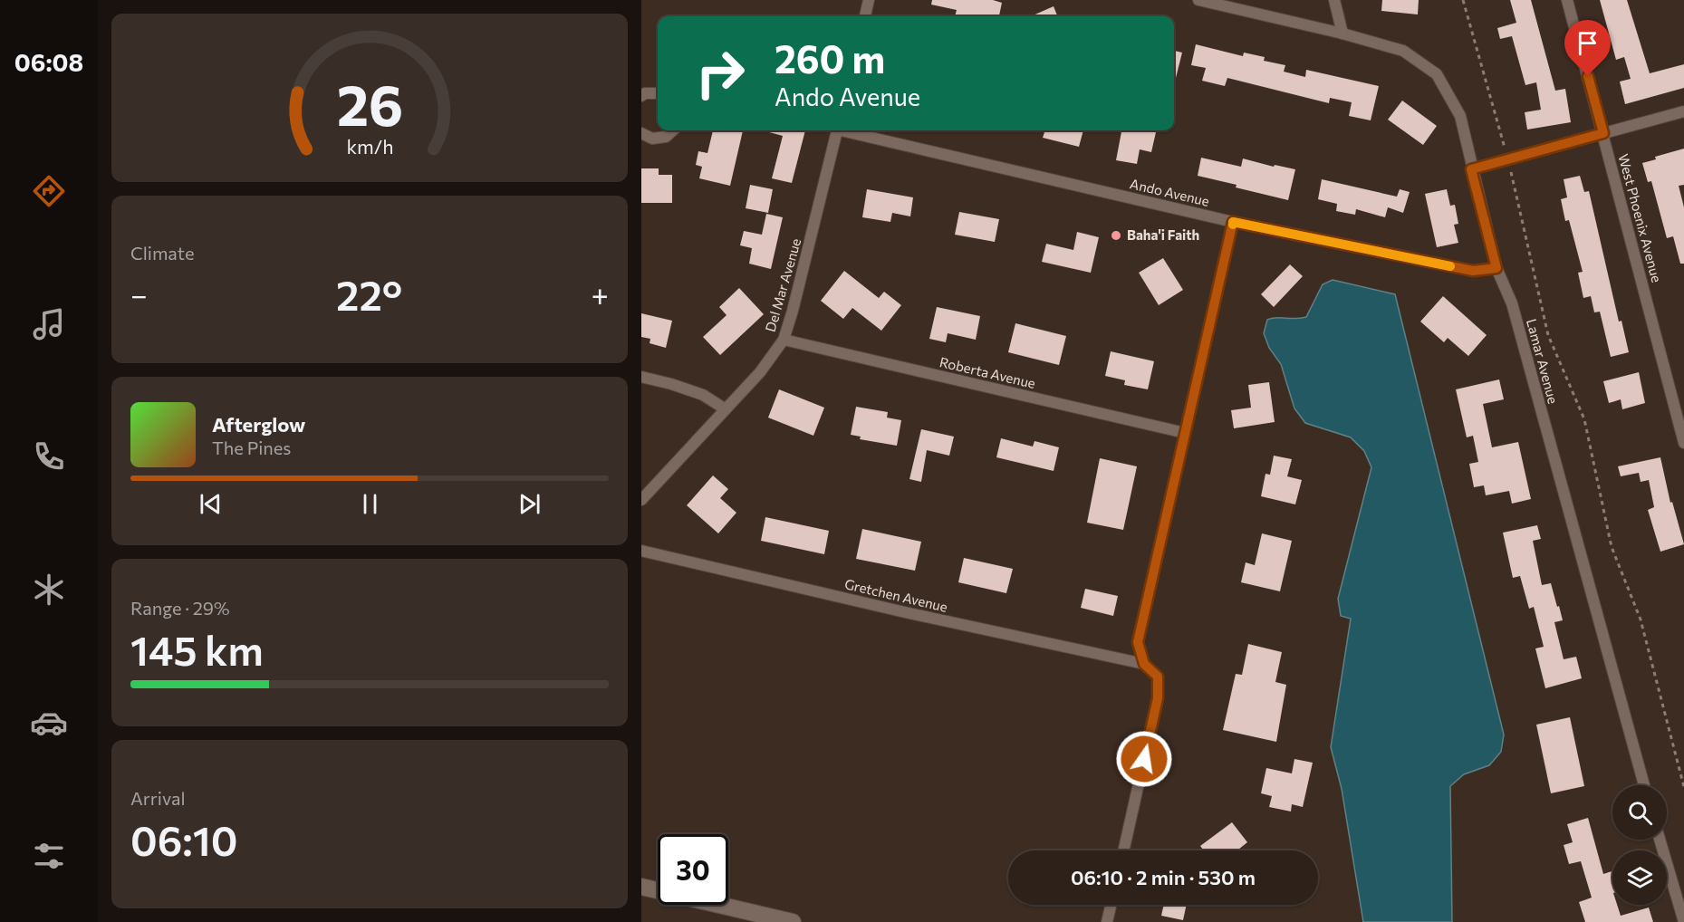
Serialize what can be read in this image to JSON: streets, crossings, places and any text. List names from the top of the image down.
{
  "streets": {
    "street": [
      "Ando Avenue",
      "West Phoenix Avenue",
      "Del Mar Avenue",
      "Lamar Avenue",
      "Roberta Avenue",
      "Gretchen Avenue"
    ]
  },
  "crossings": [
    ["Ando Avenue", "Lamar Avenue"],
    ["Del Mar Avenue", "Roberta Avenue"]
  ],
  "places": ["Baha'i Faith"],
  "page": {
    "tabs": "06:08",
    "turn": ["260 m", "Ando Avenue"],
    "tile": [
      "Climate",
      ["Range · 29%", "145 km"],
      ["Arrival", "06:10"]
    ],
    "heat": ["−", "22°", "+"],
    "song": ["Afterglow", "The Pines"],
    "limit": "30",
    "trip": "06:10 · 2 min · 530 m",
    "gauge": ["26", "km/h"]
  }
}
